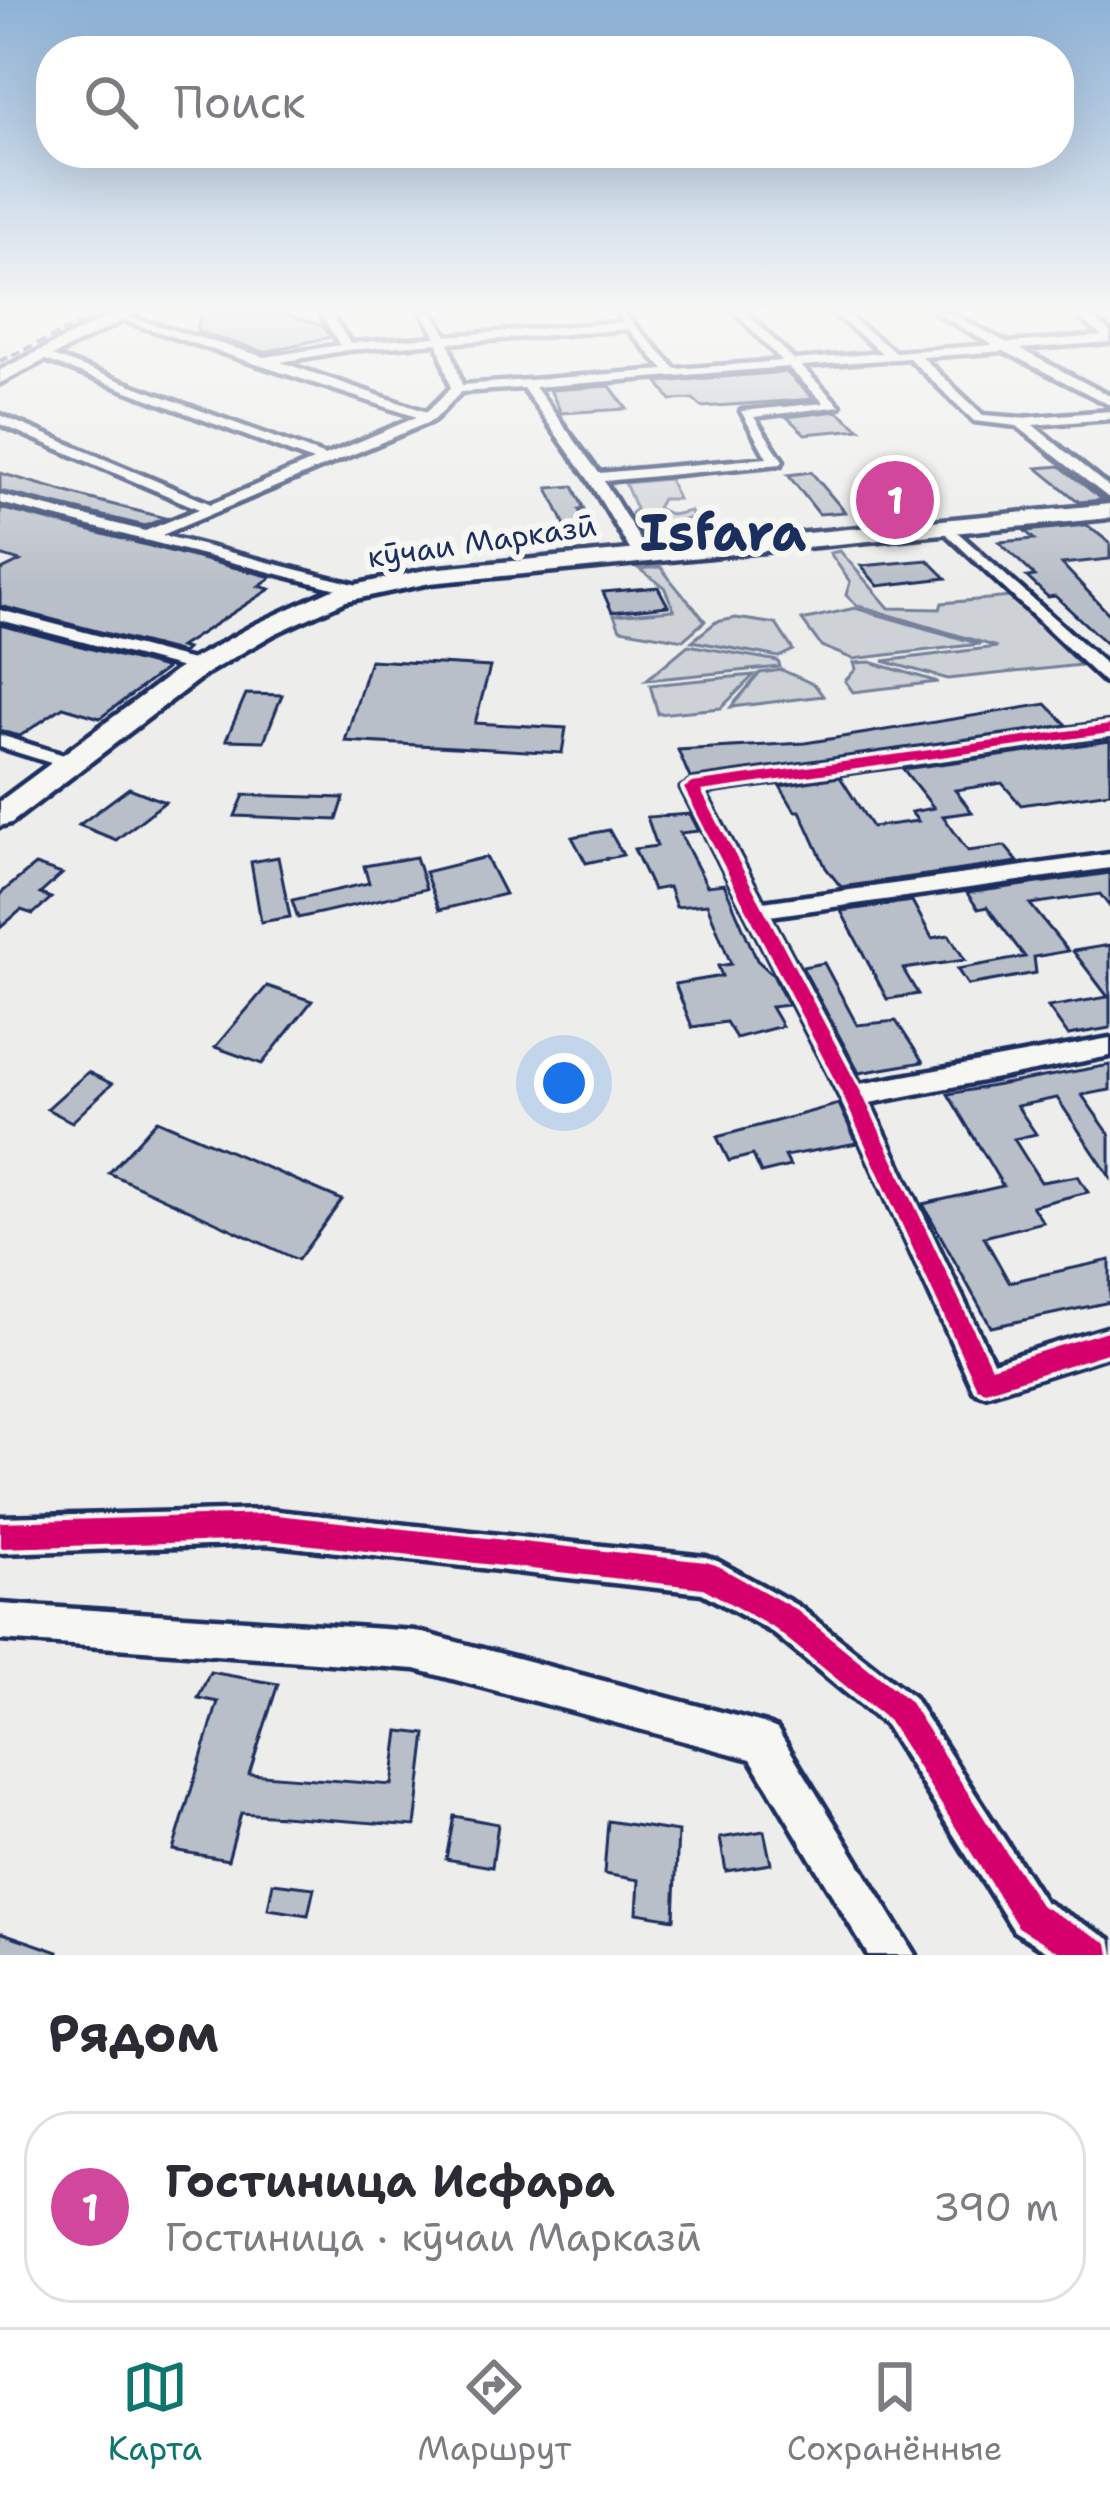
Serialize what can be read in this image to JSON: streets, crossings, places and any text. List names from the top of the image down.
{
  "streets": {
    "main road": ["кӯчаи Марказӣ"]
  },
  "districts": ["Isfara"],
  "page": {
    "search": "Поиск",
    "pins": "1",
    "heading": "Рядом",
    "list": [
      {
        "mark": "1",
        "name": "Гостиница Исфара",
        "note": "Гостиница · кӯчаи Марказӣ",
        "value": "390 m"
      }
    ],
    "nav": ["Карта", "Маршрут", "Сохранённые"]
  }
}
